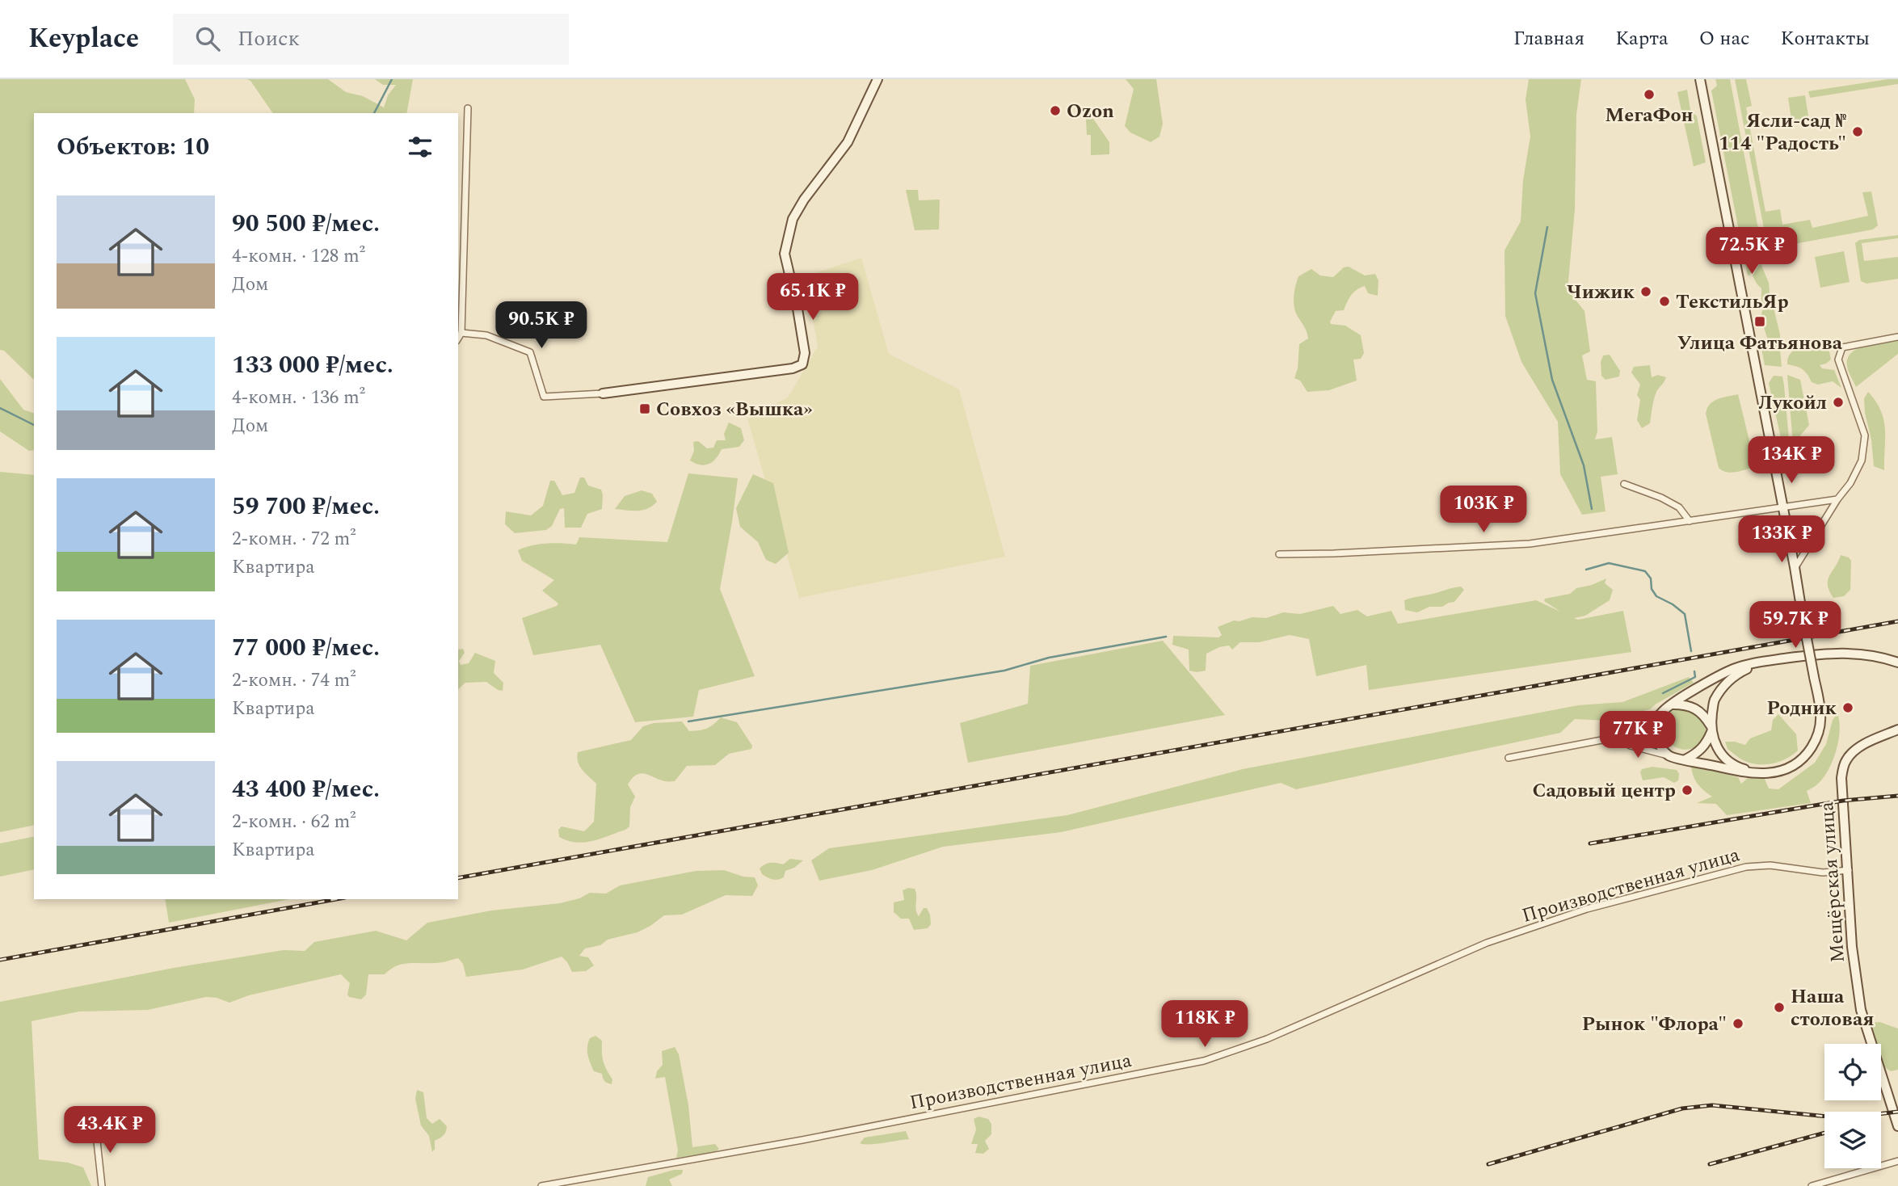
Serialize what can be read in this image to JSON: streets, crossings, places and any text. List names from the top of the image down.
{
  "streets": {
    "main road": ["Мещёрская улица"],
    "street": ["Производственная улица"]
  },
  "crossings": [
    ["Мещёрская улица", "Производственная улица"]
  ],
  "places": {
    "other": [
      "МегаФон",
      "Ozon",
      "Ясли-сад № 114 \"Радость\"",
      "Чижик",
      "ТекстильЯр",
      "Лукойл",
      "Родник",
      "Садовый центр",
      "Наша столовая",
      "Рынок \"Флора\""
    ],
    "transit": ["Улица Фатьянова", "Совхоз «Вышка»"]
  },
  "page": {
    "header": "Keyplace",
    "search": "Поиск",
    "nav": [
      "Главная",
      "Карта",
      "О нас",
      "Контакты"
    ],
    "heading": "Объектов: 10",
    "list": [
      {
        "name": "90 500 ₽/мес.",
        "note": "4-комн. · 128 m² · Дом"
      },
      {
        "name": "133 000 ₽/мес.",
        "note": "4-комн. · 136 m² · Дом"
      },
      {
        "name": "59 700 ₽/мес.",
        "note": "2-комн. · 72 m² · Квартира"
      },
      {
        "name": "77 000 ₽/мес.",
        "note": "2-комн. · 74 m² · Квартира"
      },
      {
        "name": "43 400 ₽/мес.",
        "note": "2-комн. · 62 m² · Квартира"
      }
    ],
    "price": [
      "72.5K ₽",
      "65.1K ₽",
      "90.5K ₽",
      "134K ₽",
      "103K ₽",
      "133K ₽",
      "59.7K ₽",
      "77K ₽",
      "118K ₽",
      "43.4K ₽"
    ]
  }
}
